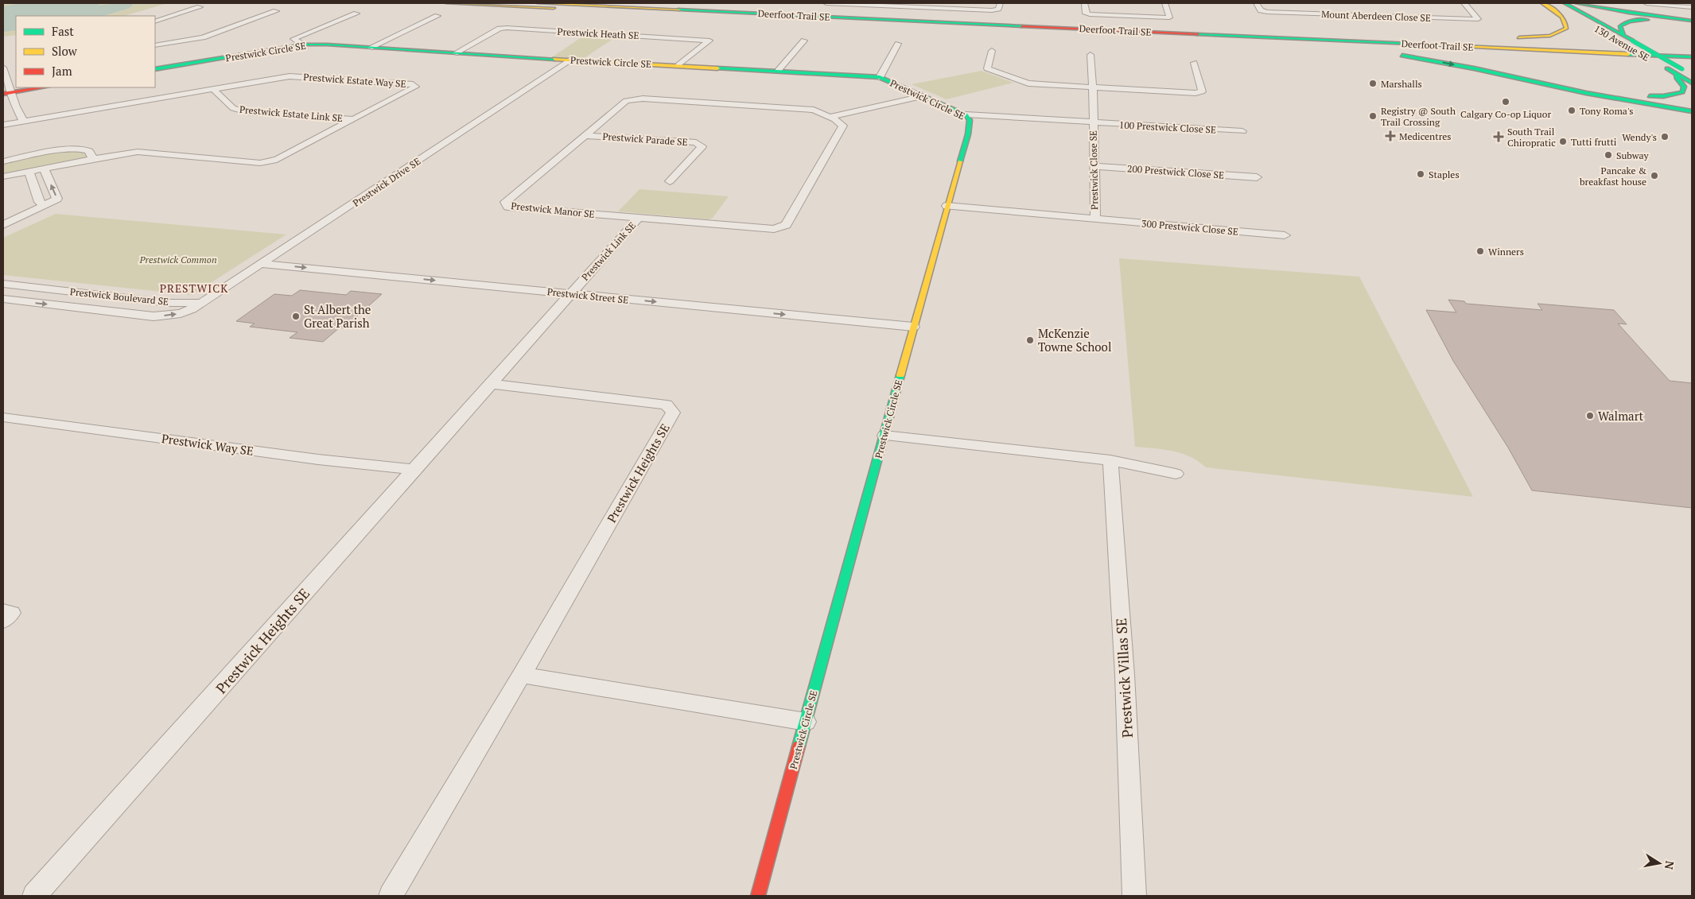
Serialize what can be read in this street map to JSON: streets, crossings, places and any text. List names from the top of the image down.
{
  "streets": {
    "main road": ["Deerfoot Trail SE", "130 Avenue SE", "Prestwick Circle SE"],
    "street": [
      "Mount Aberdeen Close SE",
      "Prestwick Heath SE",
      "Prestwick Estate Way SE",
      "Prestwick Estate Link SE",
      "100 Prestwick Close SE",
      "Prestwick Parade SE",
      "Prestwick Close SE",
      "200 Prestwick Close SE",
      "Prestwick Drive SE",
      "Prestwick Manor SE",
      "300 Prestwick Close SE",
      "Prestwick Link SE",
      "Prestwick Street SE",
      "Prestwick Boulevard SE",
      "Prestwick Way SE",
      "Prestwick Heights SE",
      "Prestwick Villas SE"
    ]
  },
  "crossings": [
    ["Prestwick Heath SE", "Prestwick Circle SE"],
    ["Prestwick Circle SE", "Prestwick Close SE"],
    ["Prestwick Circle SE", "Prestwick Drive SE"],
    ["Prestwick Circle SE", "Prestwick Street SE"],
    ["Prestwick Estate Way SE", "Prestwick Estate Link SE"],
    ["100 Prestwick Close SE", "Prestwick Close SE"],
    ["Prestwick Parade SE", "Prestwick Manor SE"],
    ["Prestwick Close SE", "200 Prestwick Close SE"],
    ["Prestwick Close SE", "300 Prestwick Close SE"],
    ["Prestwick Drive SE", "Prestwick Street SE"],
    ["Prestwick Drive SE", "Prestwick Boulevard SE"],
    ["Prestwick Manor SE", "Prestwick Link SE"],
    ["Prestwick Link SE", "Prestwick Street SE"],
    ["Prestwick Link SE", "Prestwick Heights SE"],
    ["Prestwick Street SE", "Prestwick Heights SE"],
    ["Prestwick Way SE", "Prestwick Heights SE"]
  ],
  "districts": ["PRESTWICK"],
  "parks": ["Prestwick Common"],
  "places": {
    "other": [
      "Marshalls",
      "Calgary Co-op Liquor",
      "Tony Roma's",
      "Registry @ South Trail Crossing",
      "Wendy's",
      "Tutti frutti",
      "Subway",
      "Staples",
      "Pancake & breakfast house",
      "Winners",
      "St Albert the Great Parish",
      "McKenzie Towne School",
      "Walmart"
    ],
    "health": ["Medicentres", "South Trail Chiropratic"]
  },
  "legend": ["Fast", "Slow", "Jam"],
  "north": "right"
}
